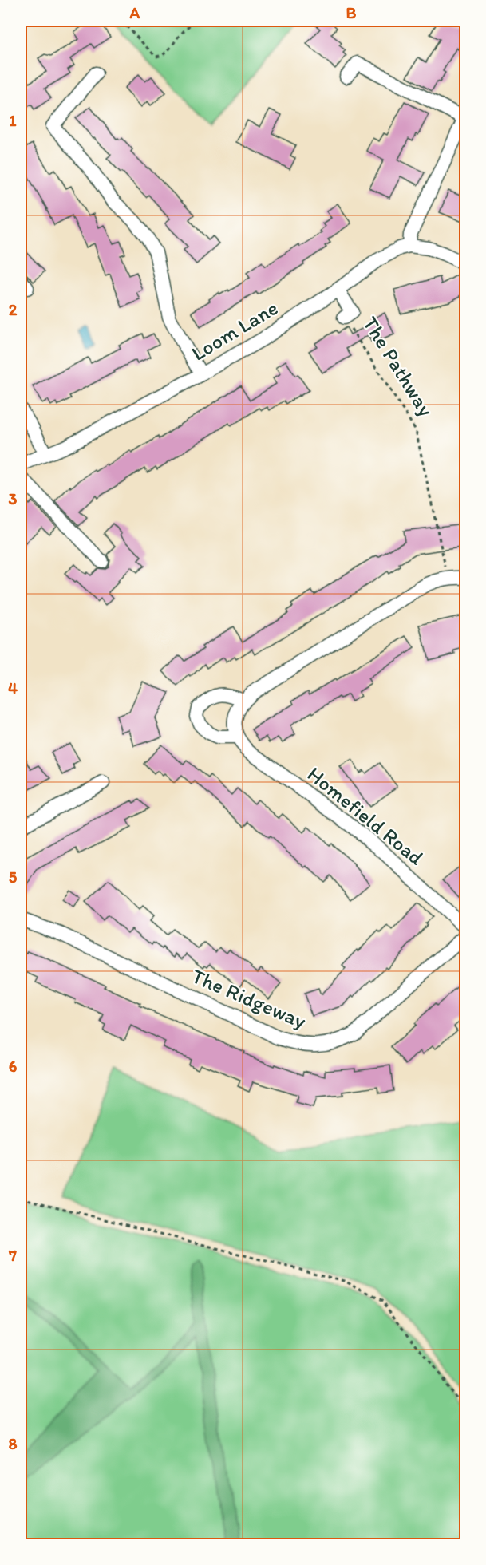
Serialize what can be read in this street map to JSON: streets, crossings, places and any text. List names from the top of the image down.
{
  "streets": {
    "street": ["Loom Lane", "Homefield Road", "The Ridgeway"],
    "path": ["The Pathway"]
  },
  "grid": {
    "columns": ["A", "B"],
    "rows": [
      "1",
      "2",
      "3",
      "4",
      "5",
      "6",
      "7",
      "8"
    ]
  }
}
